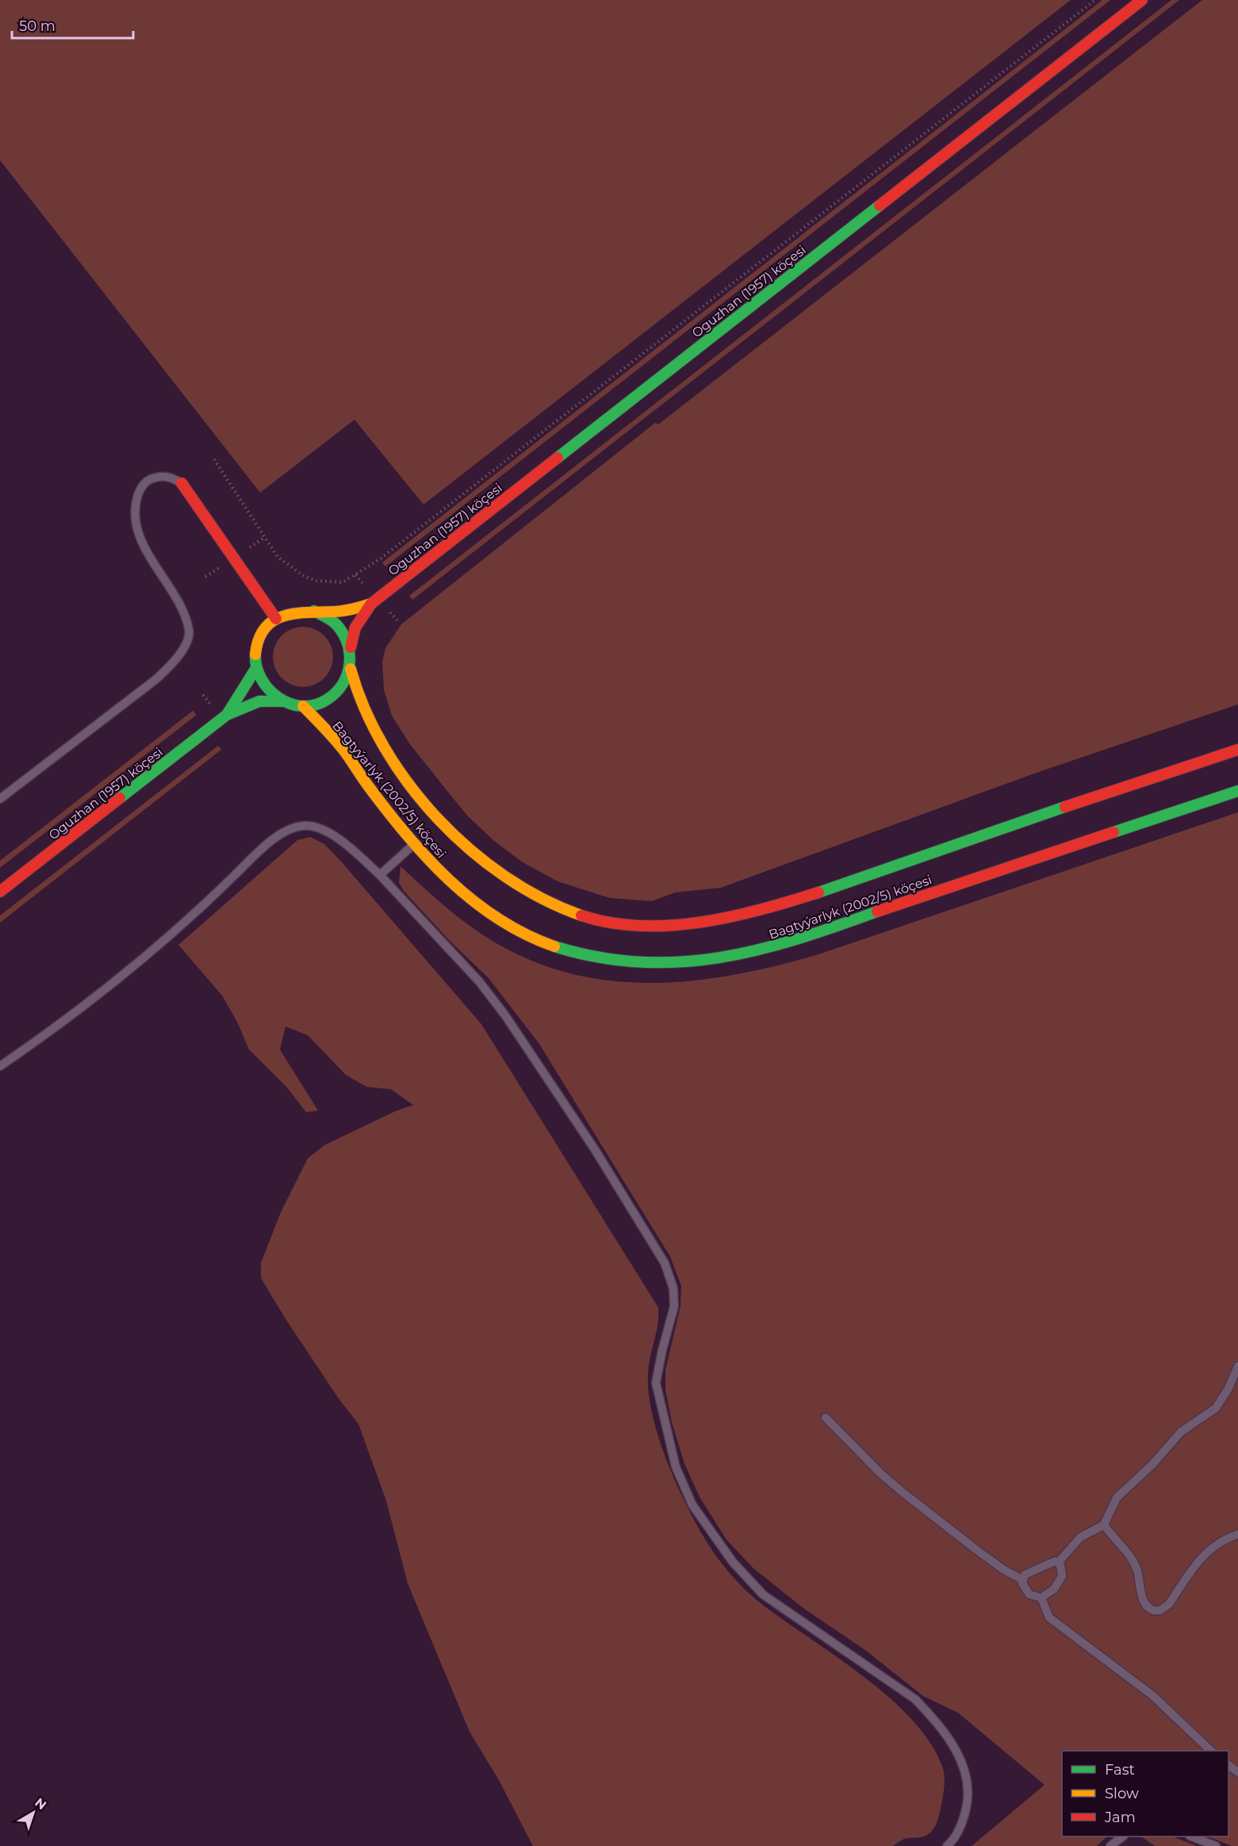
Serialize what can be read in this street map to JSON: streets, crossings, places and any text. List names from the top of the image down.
{
  "streets": {
    "street": ["Oguzhan (1957) köçesi", "Bagtyýarlyk (2002/5) köçesi"]
  },
  "crossings": [
    ["Oguzhan (1957) köçesi", "Bagtyýarlyk (2002/5) köçesi"]
  ],
  "legend": ["Fast", "Slow", "Jam"],
  "scale_bar": "50 m",
  "north": "top right"
}
